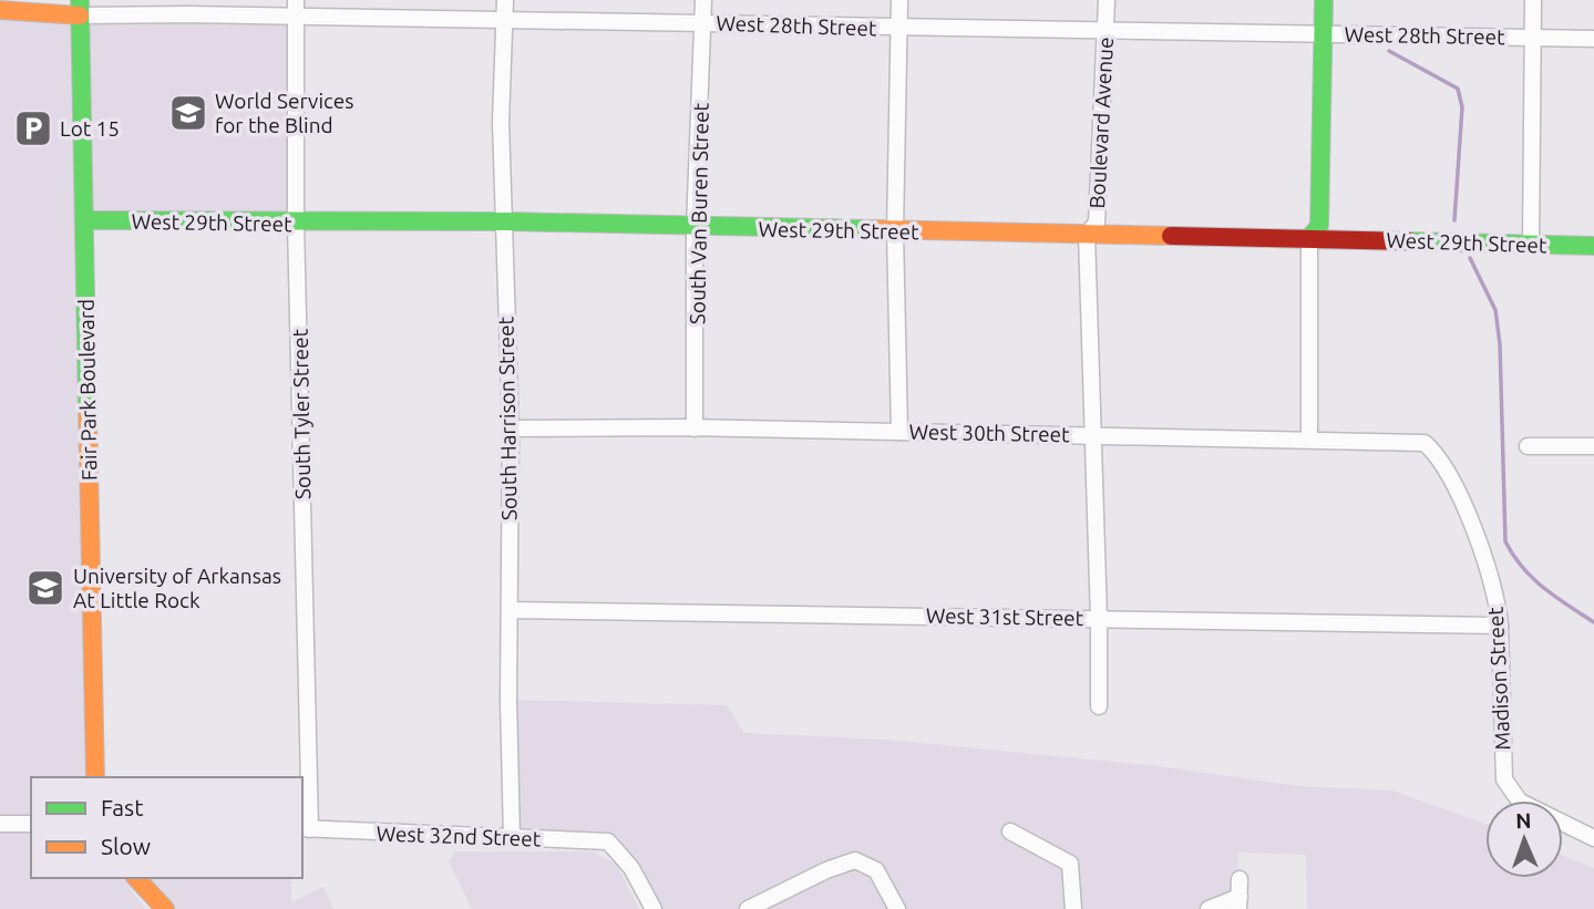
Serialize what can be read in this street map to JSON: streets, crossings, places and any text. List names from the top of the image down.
{
  "streets": {
    "street": [
      "West 28th Street",
      "Boulevard Avenue",
      "South Van Buren Street",
      "West 29th Street",
      "Fair Park Boulevard",
      "South Tyler Street",
      "South Harrison Street",
      "West 30th Street",
      "West 31st Street",
      "Madison Street",
      "West 32nd Street"
    ]
  },
  "crossings": [
    ["West 28th Street", "Boulevard Avenue"],
    ["West 28th Street", "South Van Buren Street"],
    ["West 28th Street", "Fair Park Boulevard"],
    ["West 28th Street", "South Tyler Street"],
    ["West 28th Street", "South Harrison Street"],
    ["Boulevard Avenue", "West 29th Street"],
    ["Boulevard Avenue", "West 30th Street"],
    ["Boulevard Avenue", "West 31st Street"],
    ["South Van Buren Street", "West 29th Street"],
    ["South Van Buren Street", "West 30th Street"],
    ["West 29th Street", "Fair Park Boulevard"],
    ["West 29th Street", "South Tyler Street"],
    ["West 29th Street", "South Harrison Street"],
    ["South Tyler Street", "West 32nd Street"],
    ["South Harrison Street", "West 30th Street"],
    ["South Harrison Street", "West 31st Street"],
    ["South Harrison Street", "West 32nd Street"],
    ["West 30th Street", "Madison Street"],
    ["West 31st Street", "Madison Street"]
  ],
  "places": {
    "school or university": ["World Services for the Blind", "University of Arkansas At Little Rock"],
    "parking": ["Lot 15"]
  },
  "legend": ["Fast", "Slow"],
  "north": "top"
}
